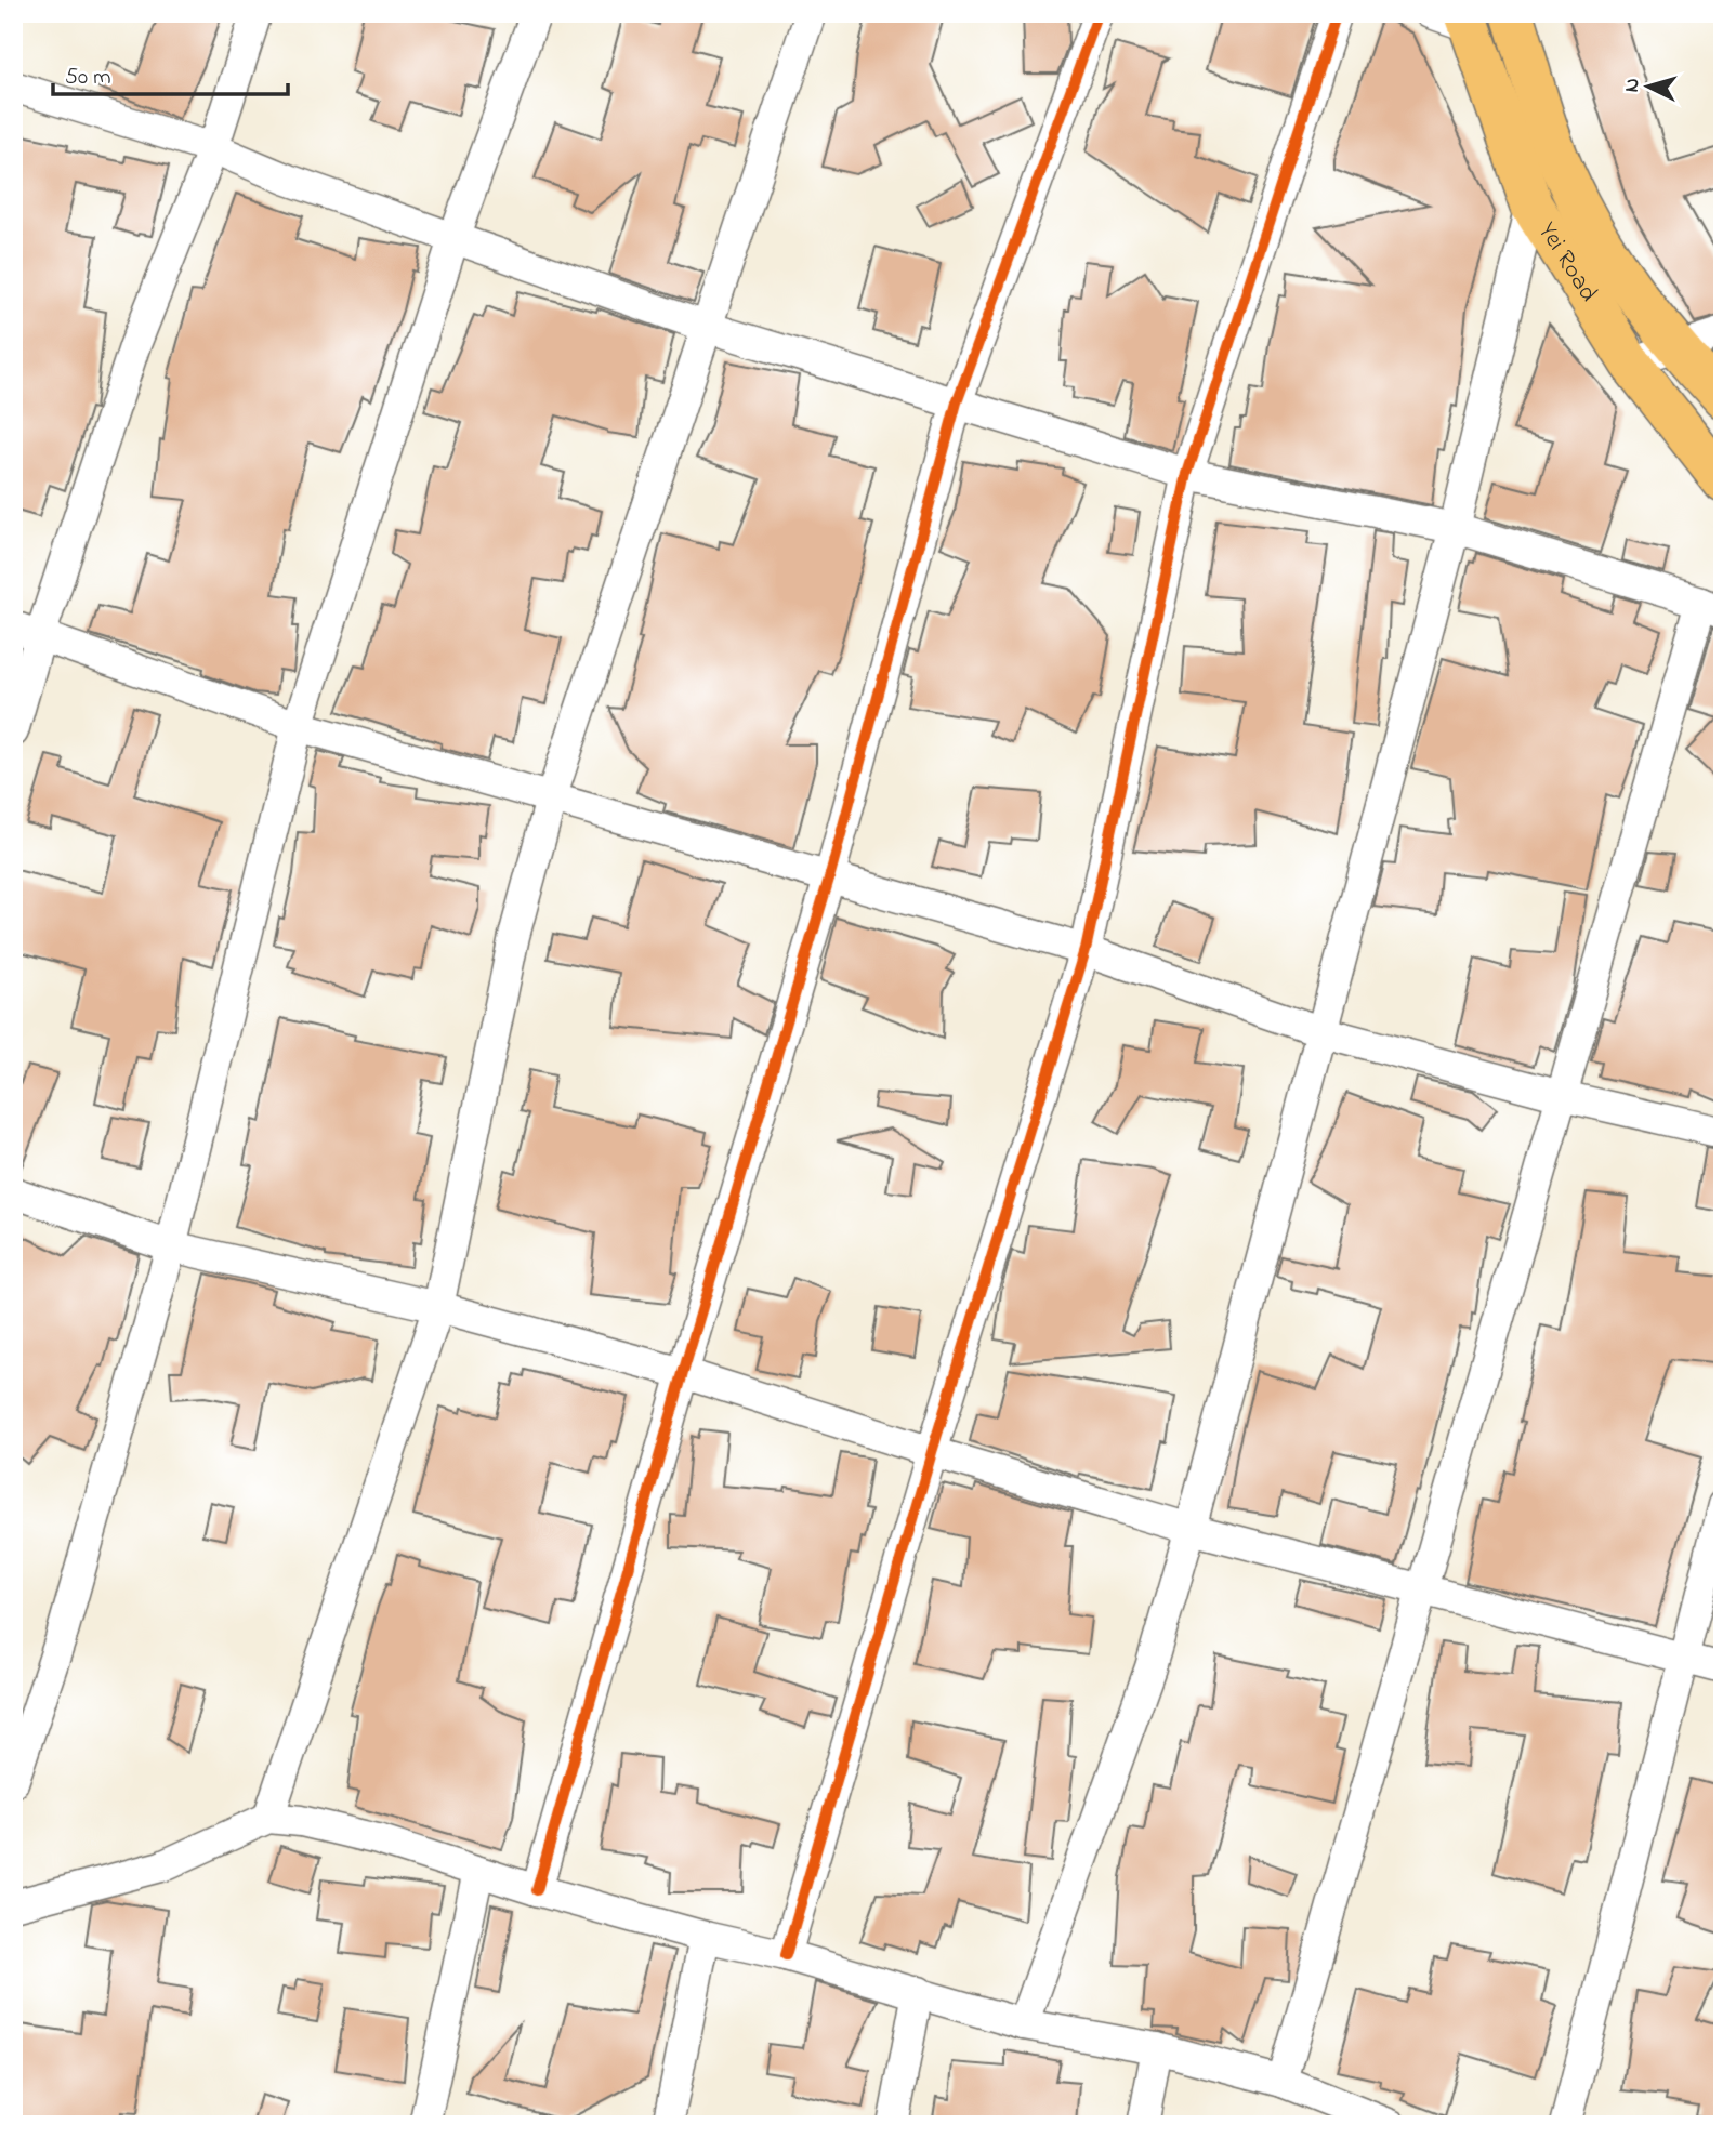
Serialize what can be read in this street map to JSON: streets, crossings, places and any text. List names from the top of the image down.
{
  "streets": {
    "main road": ["Yei Road"]
  },
  "scale_bar": "50 m",
  "north": "left"
}
